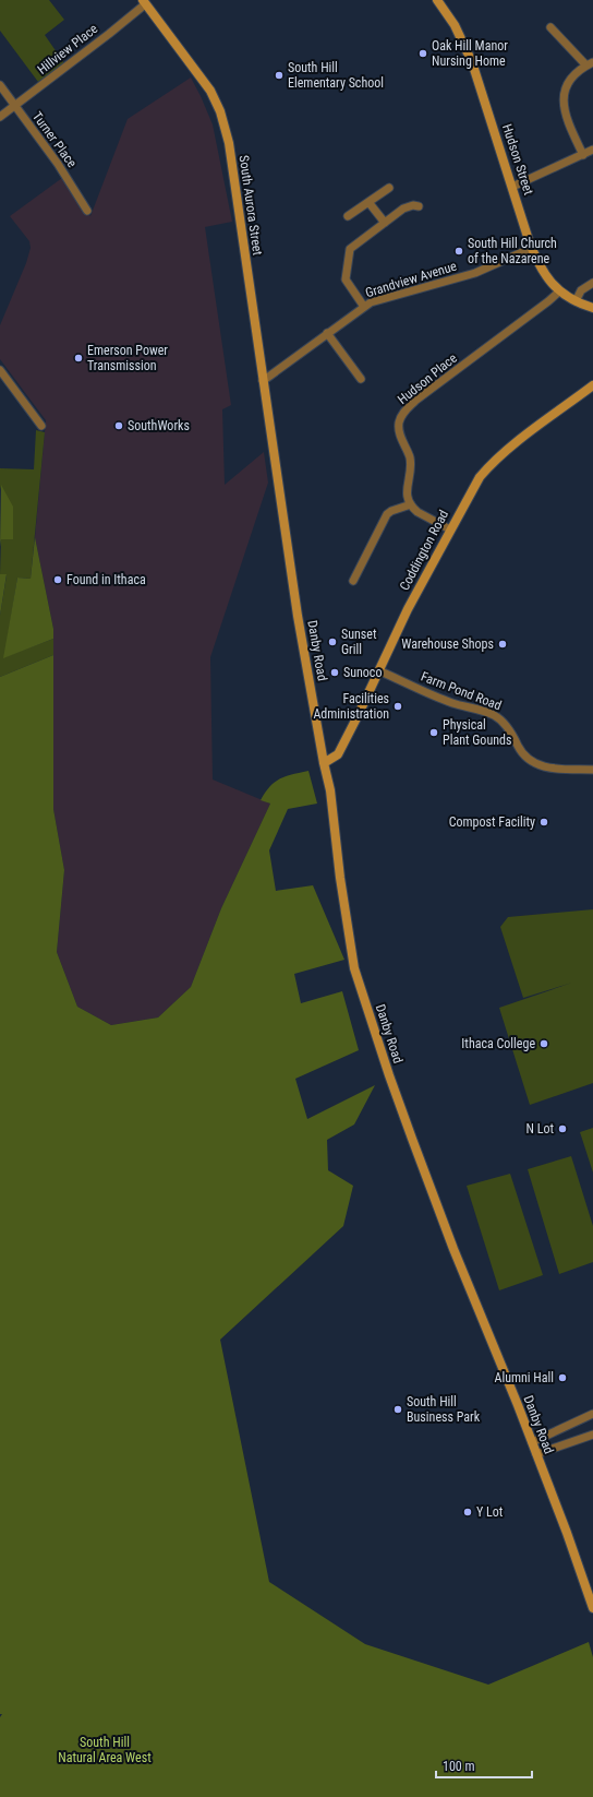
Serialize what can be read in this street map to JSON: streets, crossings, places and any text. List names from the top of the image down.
{
  "streets": {
    "main road": [
      "Hudson Street",
      "South Aurora Street",
      "Coddington Road",
      "Danby Road"
    ],
    "street": [
      "Hillview Place",
      "Turner Place",
      "Grandview Avenue",
      "Hudson Place",
      "Farm Pond Road"
    ]
  },
  "crossings": [
    ["Hillview Place", "Turner Place"],
    ["Hillview Place", "South Aurora Street"],
    ["Hudson Street", "Grandview Avenue"],
    ["Hudson Street", "Hudson Place"],
    ["South Aurora Street", "Grandview Avenue"],
    ["South Aurora Street", "Danby Road"],
    ["Coddington Road", "Danby Road"],
    ["Coddington Road", "Farm Pond Road"]
  ],
  "parks": ["South Hill Natural Area West"],
  "places": [
    "Oak Hill Manor Nursing Home",
    "South Hill Elementary School",
    "South Hill Church of the Nazarene",
    "Emerson Power Transmission",
    "SouthWorks",
    "Found in Ithaca",
    "Sunset Grill",
    "Warehouse Shops",
    "Sunoco",
    "Facilities Administration",
    "Physical Plant Gounds",
    "Compost Facility",
    "Ithaca College",
    "N Lot",
    "Alumni Hall",
    "South Hill Business Park",
    "Y Lot"
  ],
  "scale_bar": "100 m"
}
